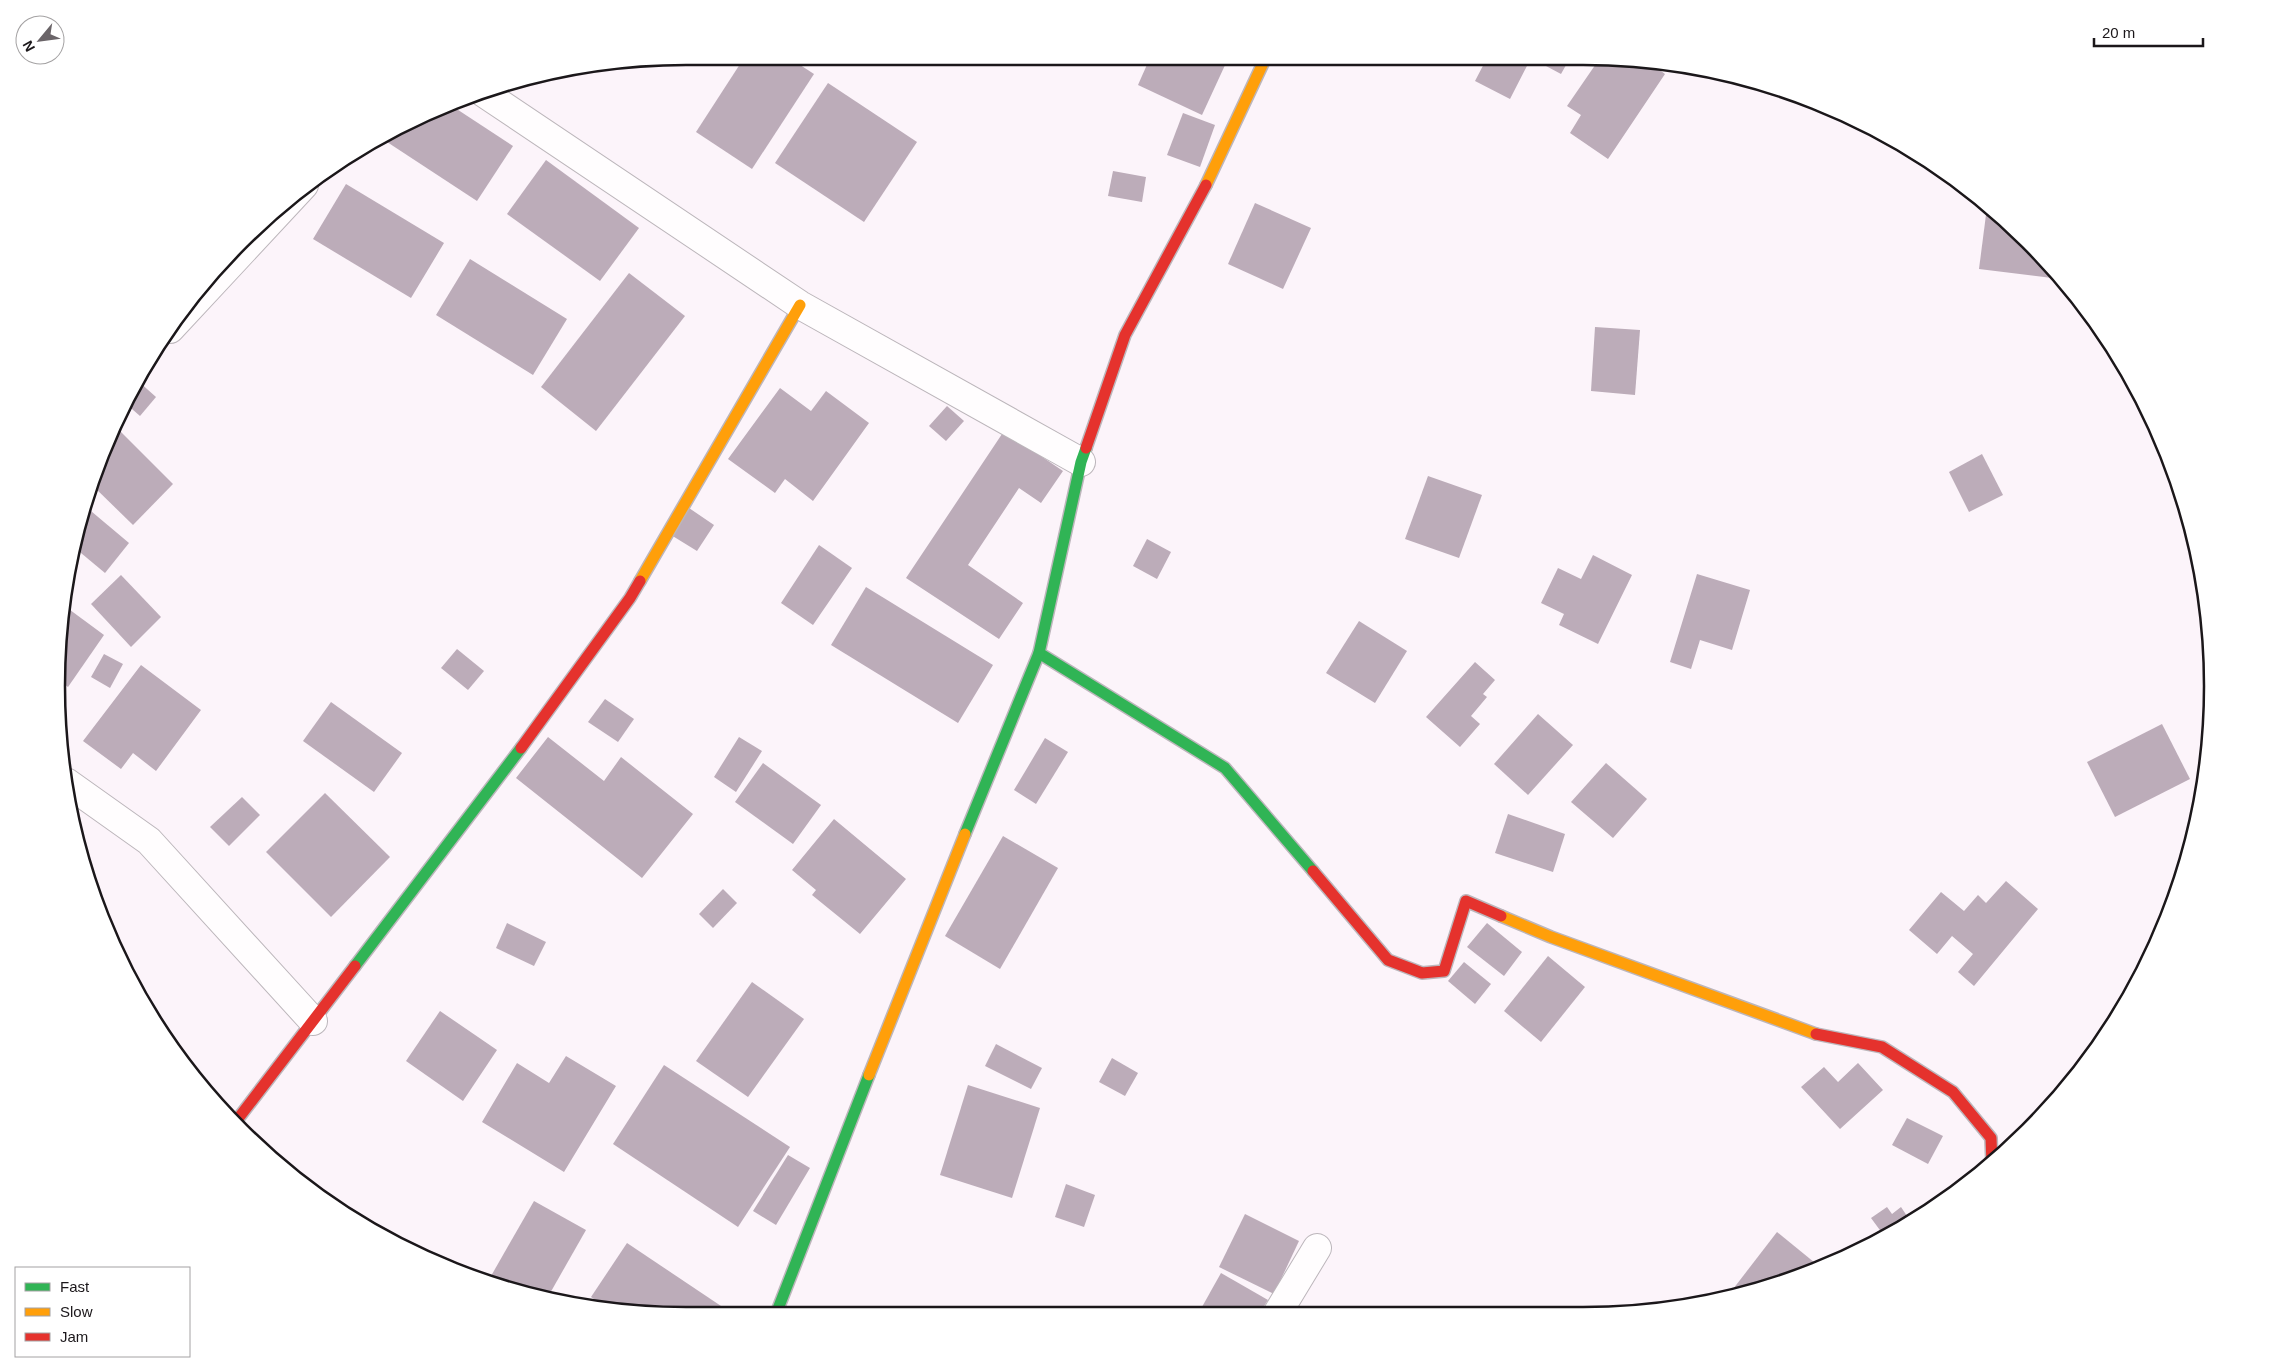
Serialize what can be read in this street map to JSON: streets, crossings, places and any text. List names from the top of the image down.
{
  "legend": ["Fast", "Slow", "Jam"],
  "scale_bar": "20 m",
  "north": "bottom left"
}
